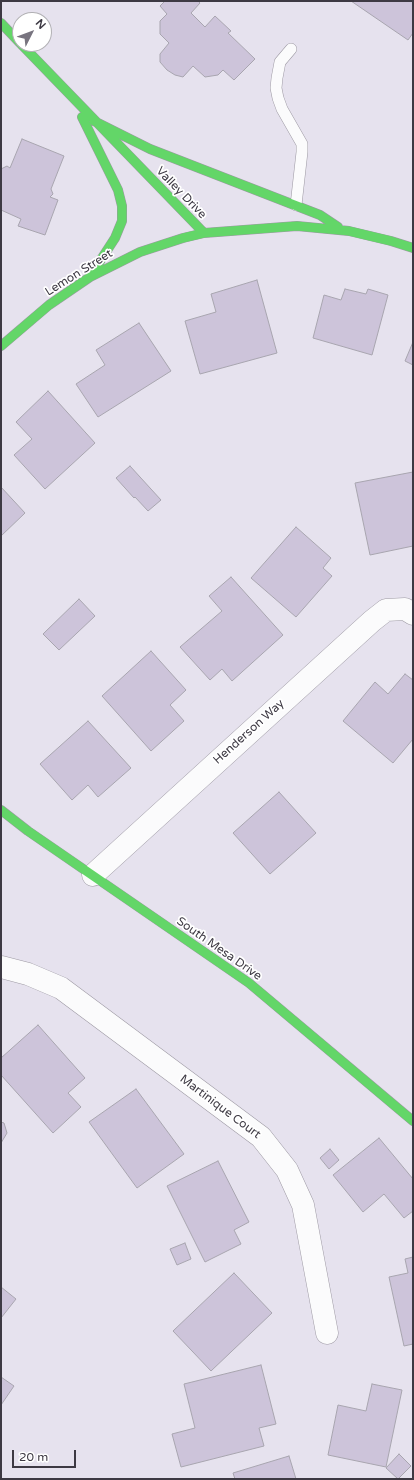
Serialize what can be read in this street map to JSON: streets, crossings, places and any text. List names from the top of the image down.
{
  "streets": {
    "street": [
      "Valley Drive",
      "Lemon Street",
      "Henderson Way",
      "South Mesa Drive",
      "Martinique Court"
    ]
  },
  "crossings": [
    ["Valley Drive", "Lemon Street"],
    ["Henderson Way", "South Mesa Drive"]
  ],
  "scale_bar": "20 m",
  "north": "top right"
}
